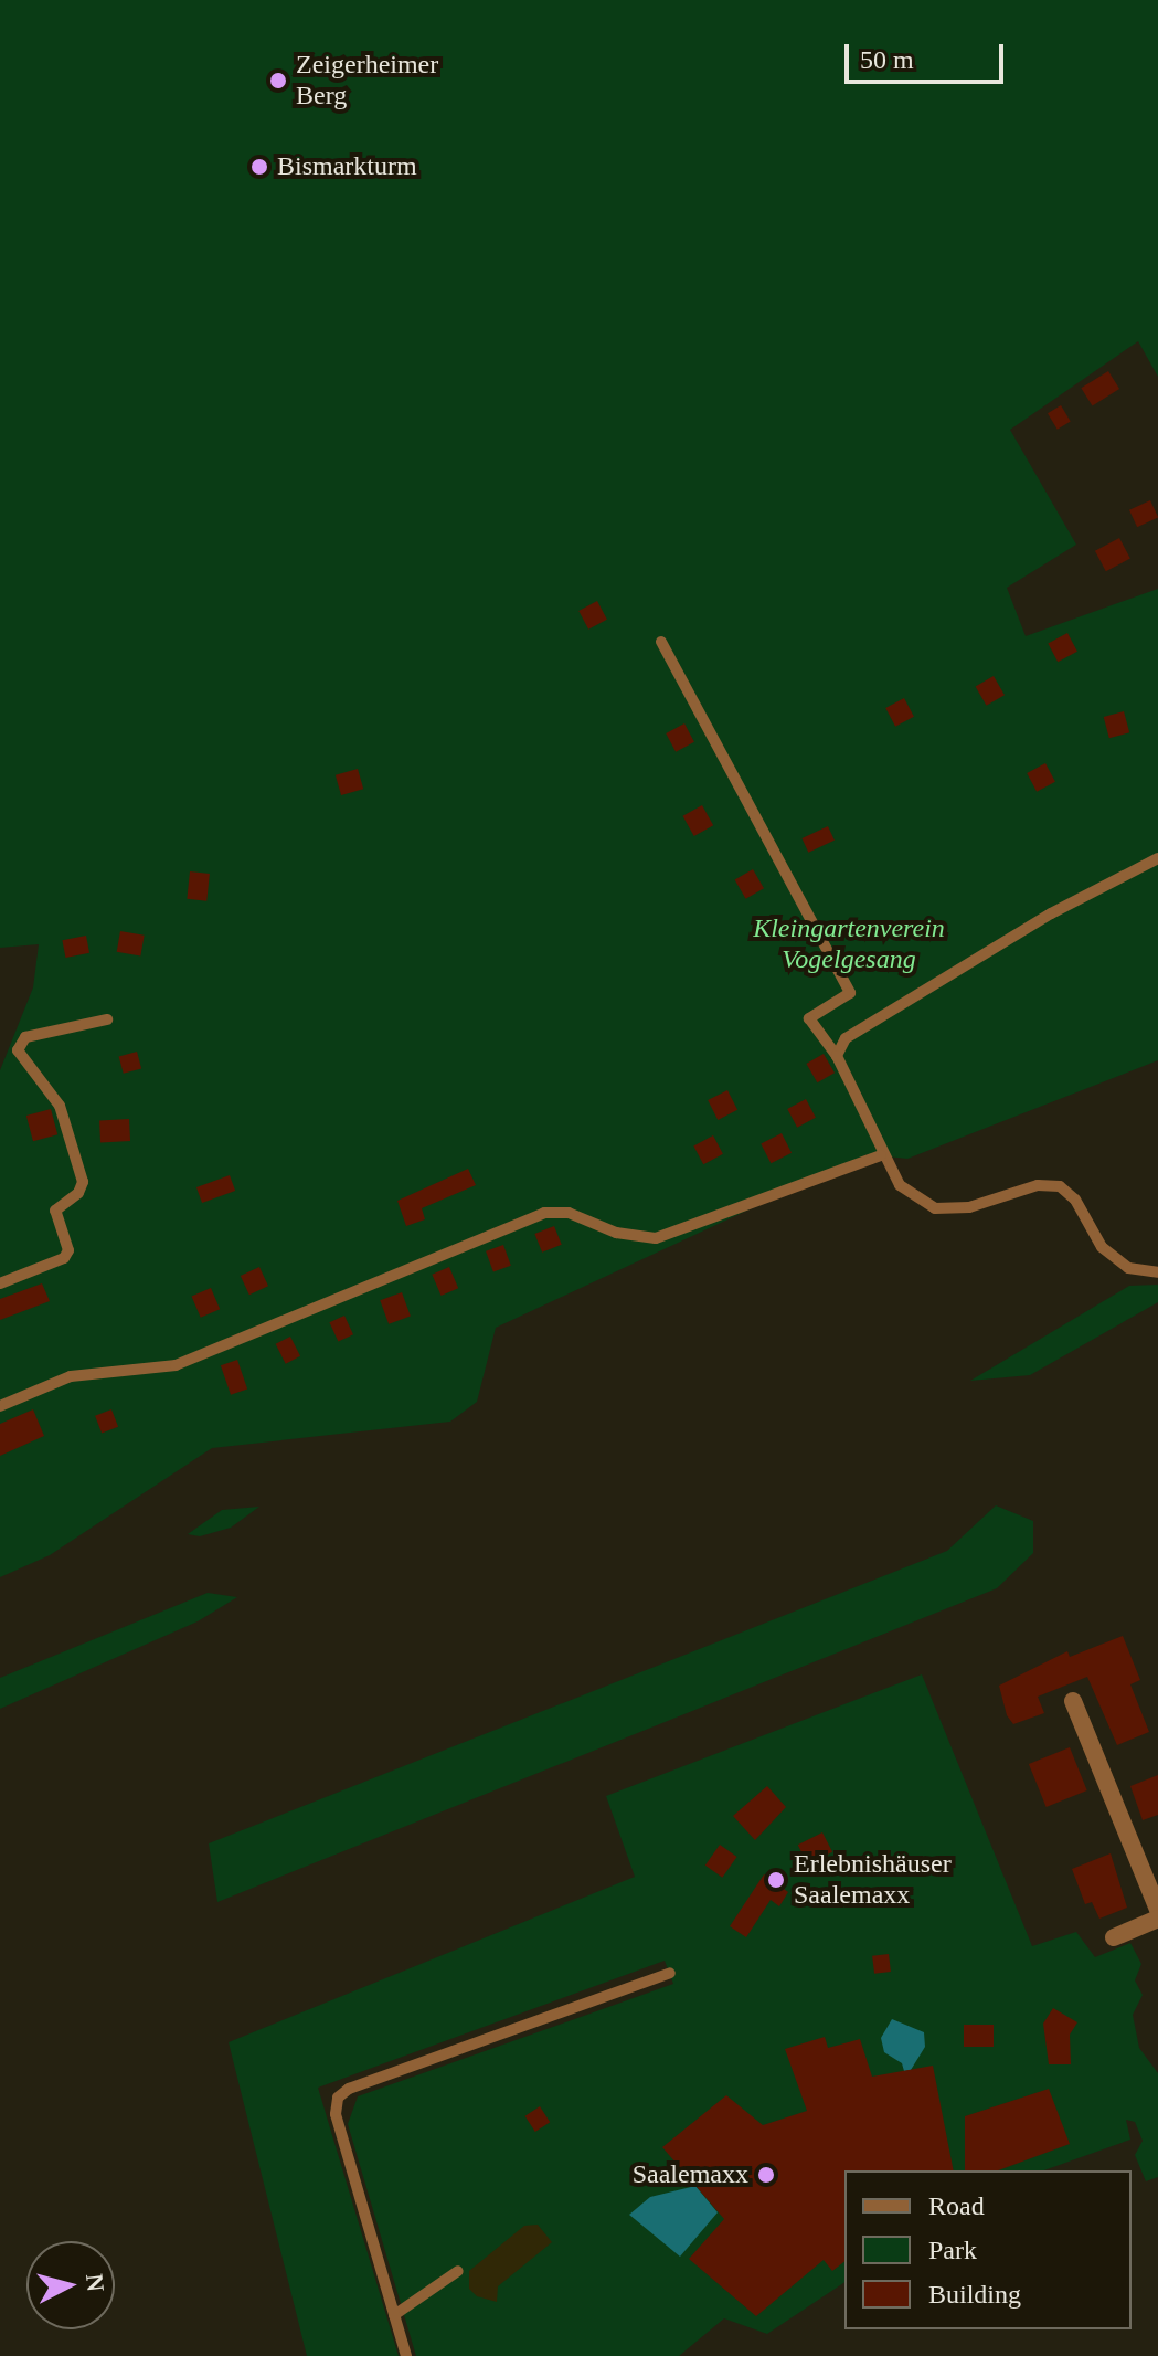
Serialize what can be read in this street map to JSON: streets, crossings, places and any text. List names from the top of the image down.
{
  "parks": ["Kleingartenverein Vogelgesang"],
  "places": [
    "Zeigerheimer Berg",
    "Bismarkturm",
    "Erlebnishäuser Saalemaxx",
    "Saalemaxx"
  ],
  "legend": ["Road", "Park", "Building"],
  "scale_bar": "50 m",
  "north": "right"
}
